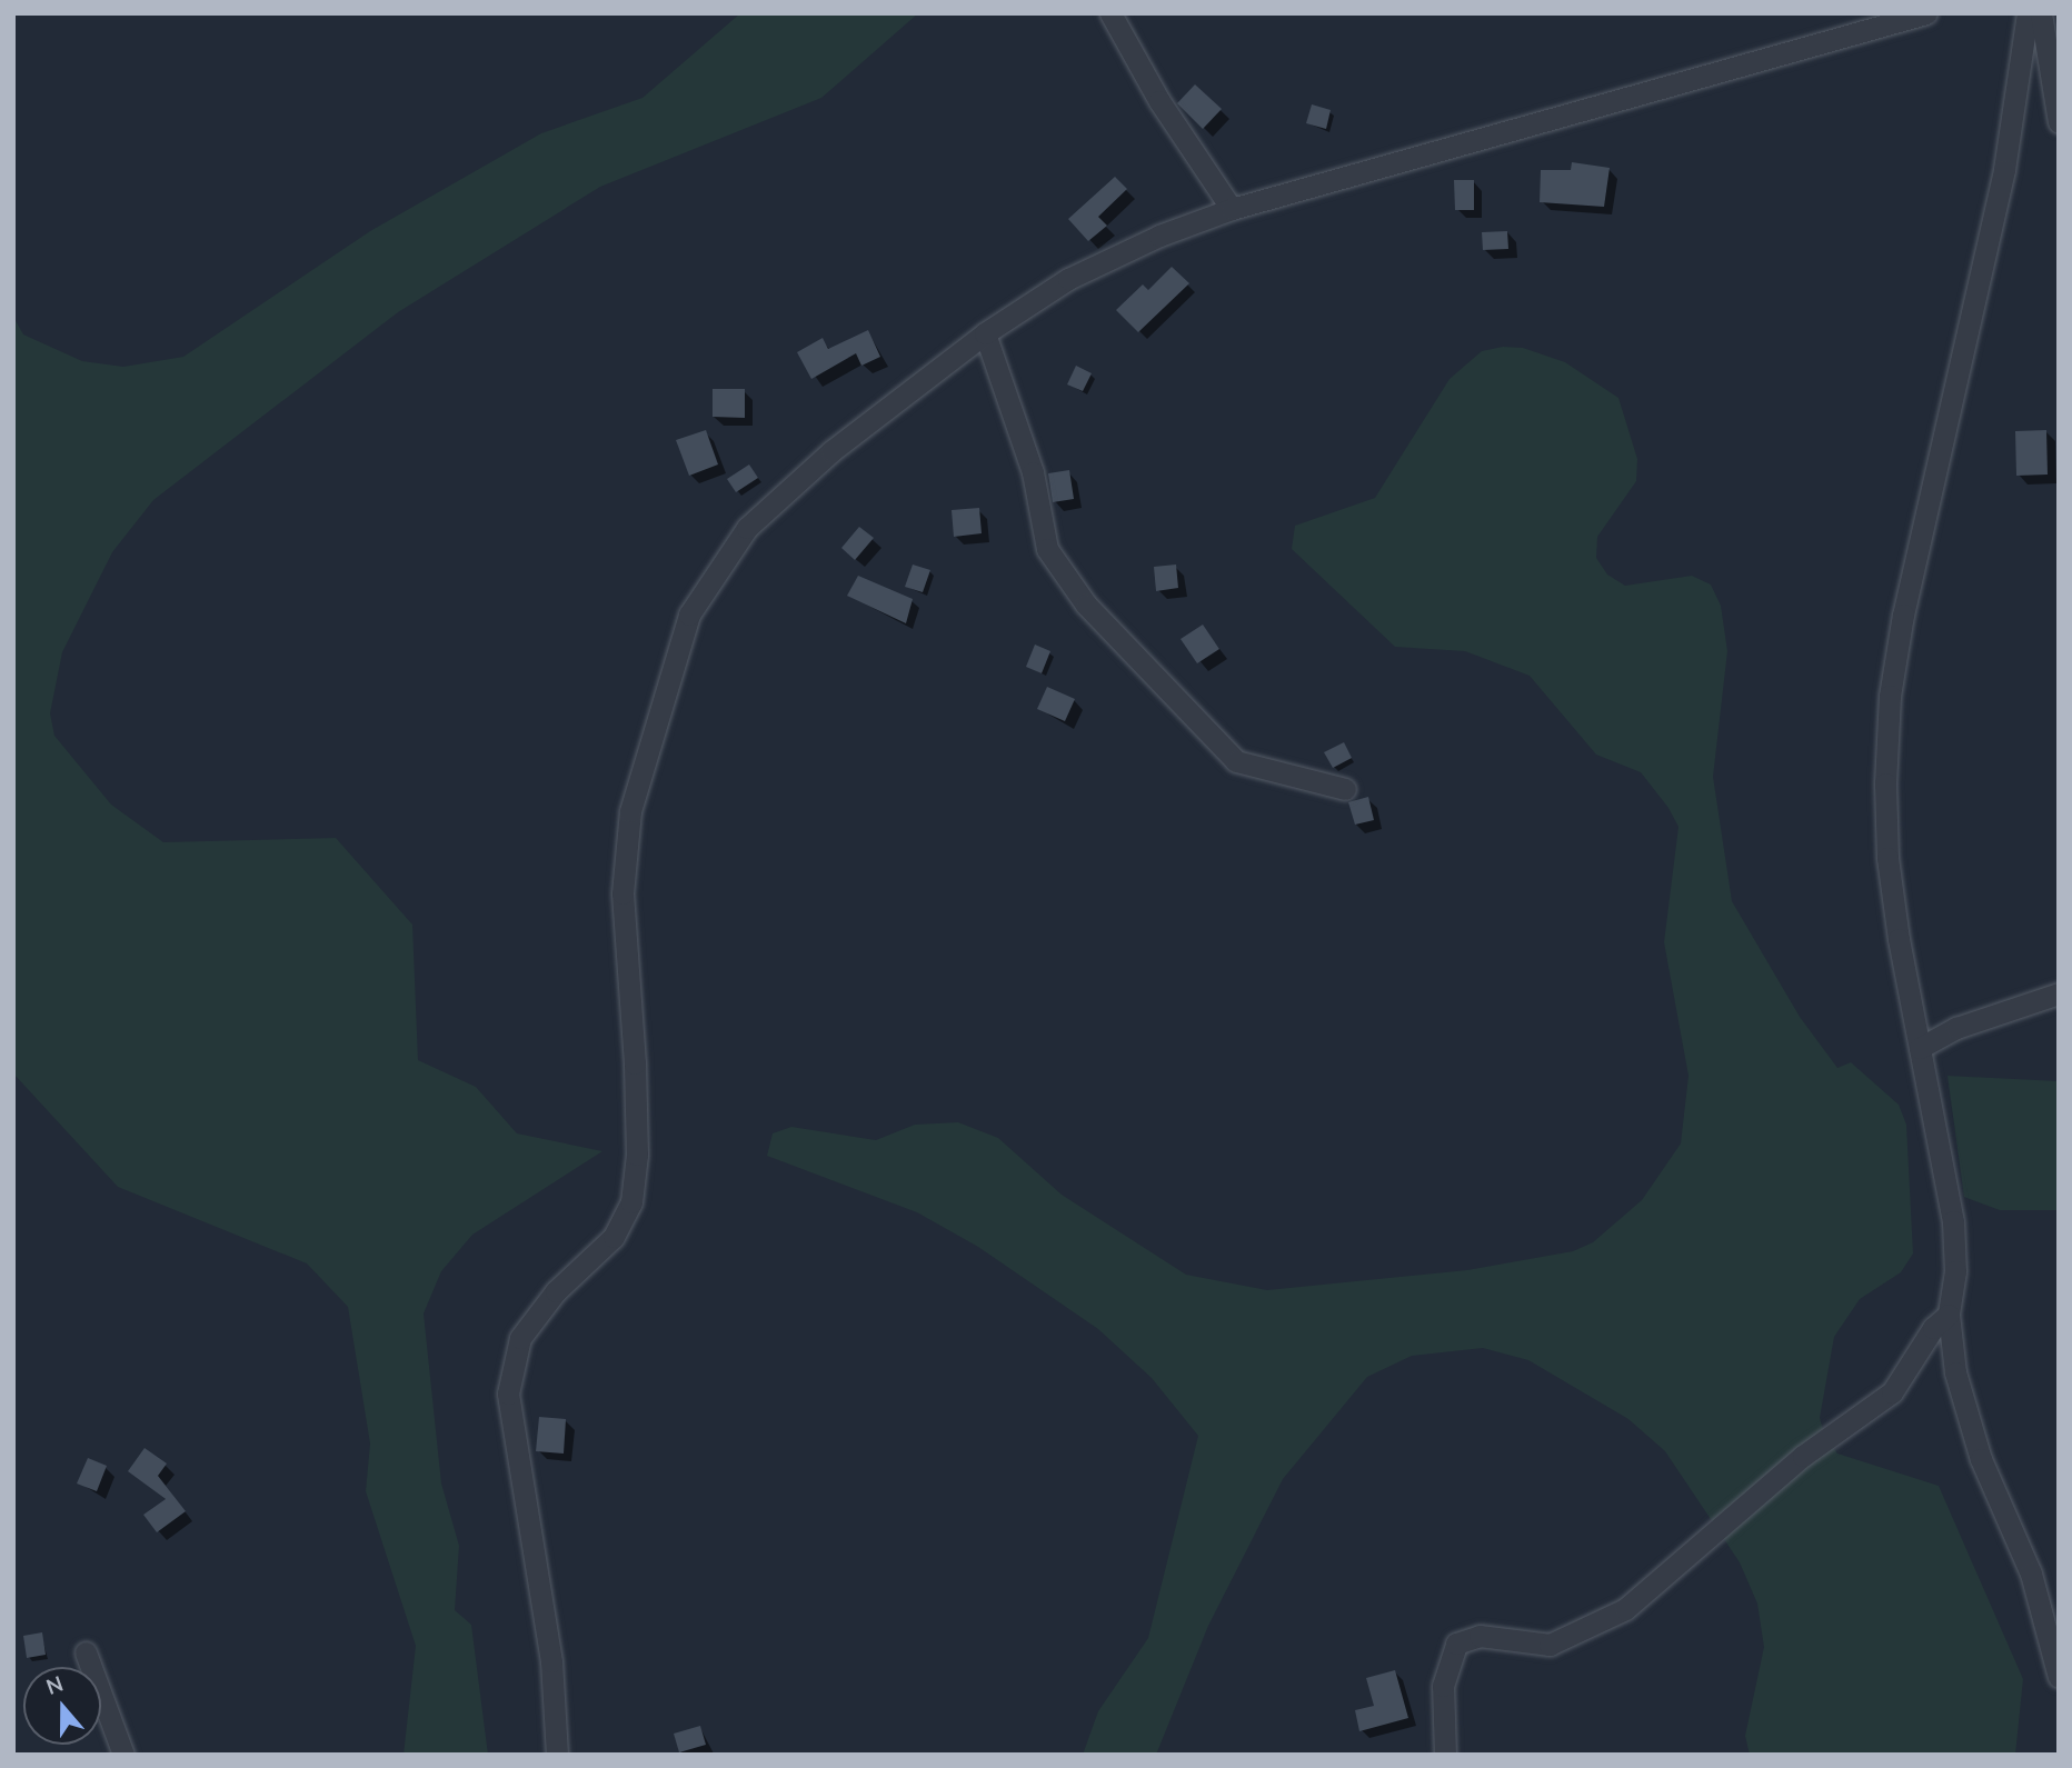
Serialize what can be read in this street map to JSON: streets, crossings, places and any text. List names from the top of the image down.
{
  "north": "top"
}
